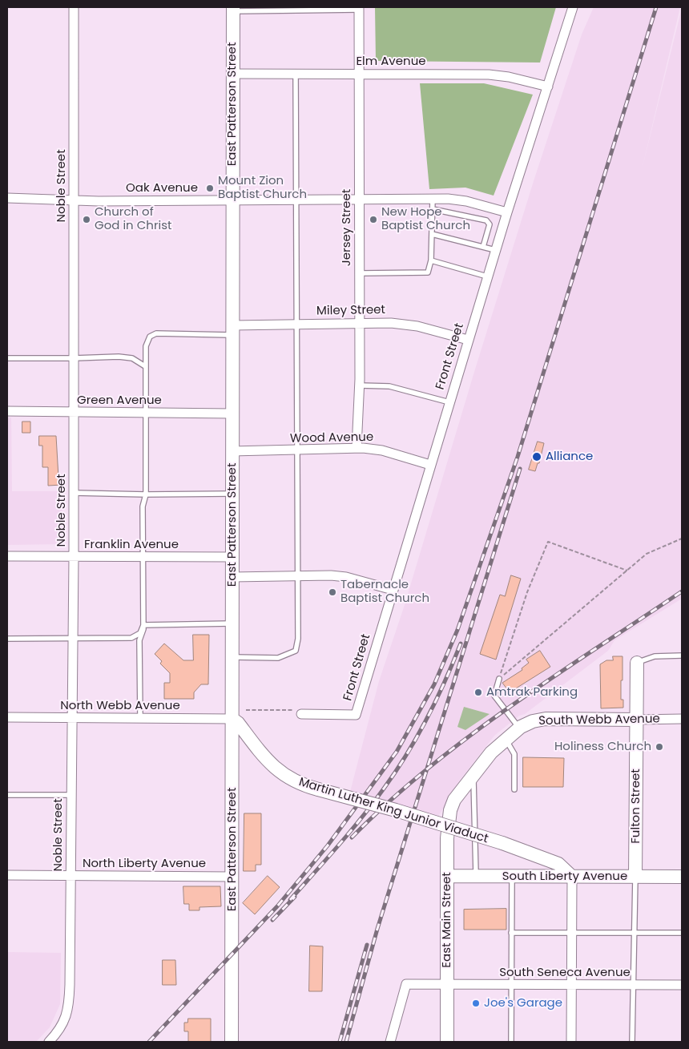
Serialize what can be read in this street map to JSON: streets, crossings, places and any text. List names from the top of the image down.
{
  "streets": {
    "street": [
      "Elm Avenue",
      "East Patterson Street",
      "Noble Street",
      "Oak Avenue",
      "Jersey Street",
      "Miley Street",
      "Front Street",
      "Green Avenue",
      "Wood Avenue",
      "Franklin Avenue",
      "North Webb Avenue",
      "South Webb Avenue",
      "Fulton Street",
      "Martin Luther King Junior Viaduct",
      "North Liberty Avenue",
      "South Liberty Avenue",
      "East Main Street",
      "South Seneca Avenue"
    ]
  },
  "crossings": [
    ["Elm Avenue", "East Patterson Street"],
    ["Elm Avenue", "Jersey Street"],
    ["Elm Avenue", "Front Street"],
    ["East Patterson Street", "Oak Avenue"],
    ["East Patterson Street", "Miley Street"],
    ["East Patterson Street", "Green Avenue"],
    ["East Patterson Street", "Wood Avenue"],
    ["East Patterson Street", "Franklin Avenue"],
    ["East Patterson Street", "North Webb Avenue"],
    ["East Patterson Street", "Martin Luther King Junior Viaduct"],
    ["East Patterson Street", "North Liberty Avenue"],
    ["Noble Street", "Oak Avenue"],
    ["Noble Street", "Green Avenue"],
    ["Noble Street", "Franklin Avenue"],
    ["Noble Street", "North Webb Avenue"],
    ["Noble Street", "North Liberty Avenue"],
    ["Oak Avenue", "Jersey Street"],
    ["Oak Avenue", "Front Street"],
    ["Jersey Street", "Miley Street"],
    ["Jersey Street", "Wood Avenue"],
    ["Miley Street", "Front Street"],
    ["Front Street", "Wood Avenue"],
    ["North Webb Avenue", "Martin Luther King Junior Viaduct"],
    ["South Webb Avenue", "Fulton Street"],
    ["South Webb Avenue", "East Main Street"],
    ["Fulton Street", "South Liberty Avenue"],
    ["Martin Luther King Junior Viaduct", "South Liberty Avenue"],
    ["South Liberty Avenue", "East Main Street"],
    ["East Main Street", "South Seneca Avenue"]
  ],
  "places": [
    "Mount Zion Baptist Church",
    "Church of God in Christ",
    "New Hope Baptist Church",
    "Alliance",
    "Tabernacle Baptist Church",
    "Amtrak Parking",
    "Holiness Church",
    "Joe's Garage"
  ]
}
